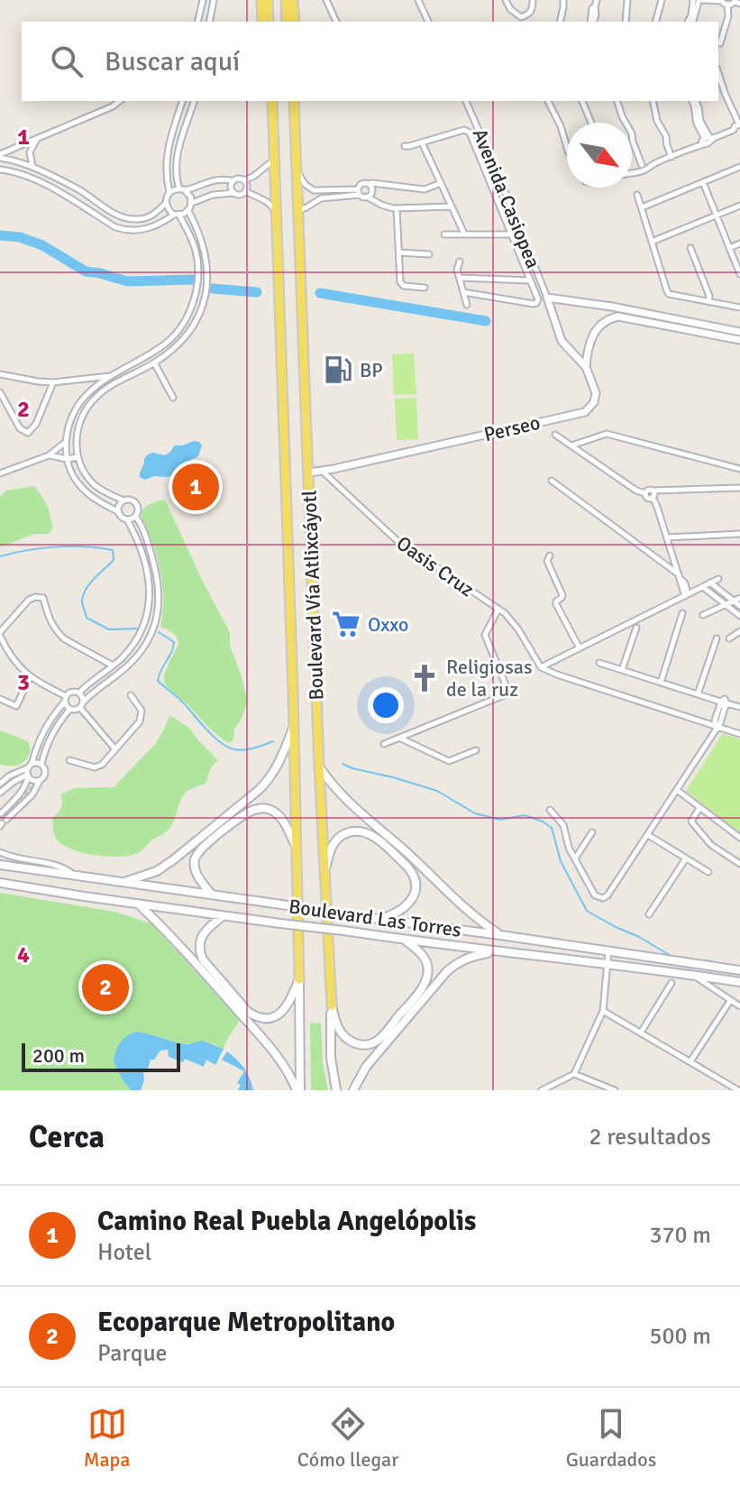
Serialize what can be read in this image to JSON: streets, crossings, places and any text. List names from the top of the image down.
{
  "streets": {
    "main road": ["Boulevard Vía Atlixcáyotl", "Boulevard Las Torres"],
    "street": ["Avenida Casiopea", "Perseo", "Oasis Cruz"]
  },
  "crossings": [
    ["Avenida Casiopea", "Perseo"],
    ["Perseo", "Oasis Cruz"],
    ["Perseo", "Boulevard Vía Atlixcáyotl"]
  ],
  "places": {
    "fuel station": ["BP"],
    "supermarket": ["Oxxo"],
    "church": ["Religiosas de la ruz"]
  },
  "scale_bar": "200 m",
  "north": "bottom right",
  "page": {
    "search": "Buscar aquí",
    "pins": ["1", "2"],
    "scale": "200 m",
    "heading": ["Cerca", "2 resultados"],
    "list": [
      {
        "mark": "1",
        "name": "Camino Real Puebla Angelópolis",
        "note": "Hotel",
        "value": "370 m"
      },
      {
        "mark": "2",
        "name": "Ecoparque Metropolitano",
        "note": "Parque",
        "value": "500 m"
      }
    ],
    "nav": ["Mapa", "Cómo llegar", "Guardados"]
  },
  "grid": {
    "rows": [
      "1",
      "2",
      "3",
      "4"
    ]
  }
}
